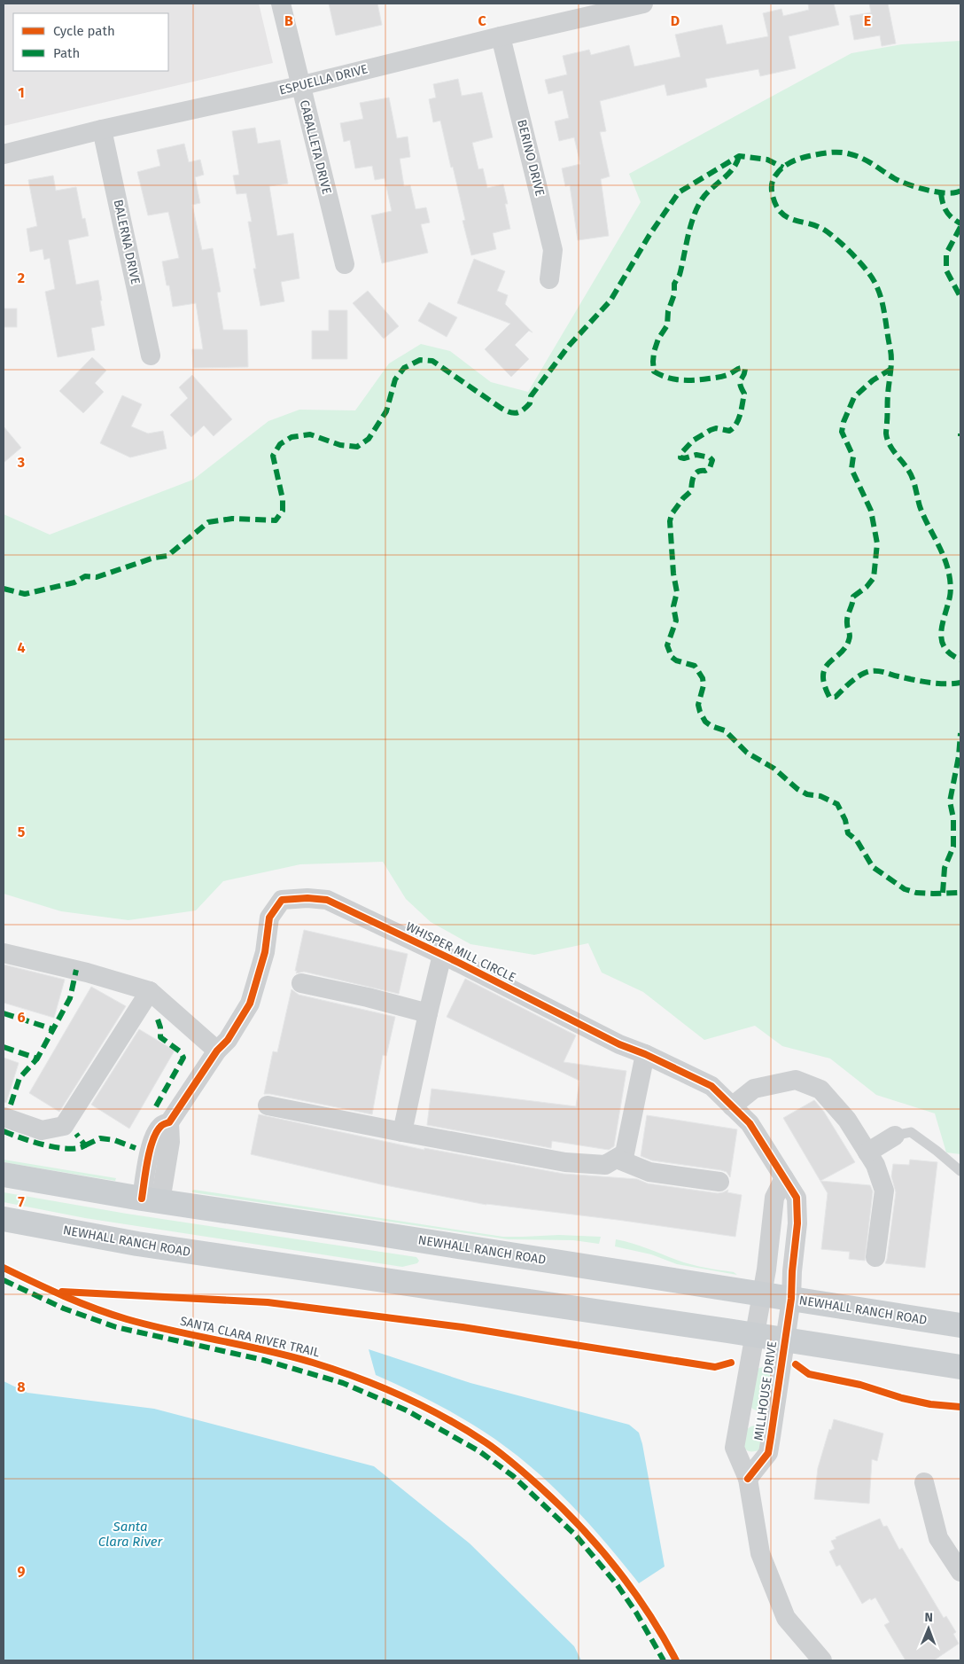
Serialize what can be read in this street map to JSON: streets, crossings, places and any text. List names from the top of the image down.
{
  "streets": {
    "main road": ["NEWHALL RANCH ROAD"],
    "street": [
      "ESPUELLA DRIVE",
      "CABALLETA DRIVE",
      "BERINO DRIVE",
      "BALERNA DRIVE",
      "WHISPER MILL CIRCLE",
      "MILLHOUSE DRIVE"
    ],
    "cycle path": ["SANTA CLARA RIVER TRAIL"]
  },
  "crossings": [
    ["ESPUELLA DRIVE", "CABALLETA DRIVE"],
    ["ESPUELLA DRIVE", "BERINO DRIVE"],
    ["ESPUELLA DRIVE", "BALERNA DRIVE"],
    ["WHISPER MILL CIRCLE", "NEWHALL RANCH ROAD"],
    ["WHISPER MILL CIRCLE", "MILLHOUSE DRIVE"],
    ["NEWHALL RANCH ROAD", "MILLHOUSE DRIVE"]
  ],
  "water": ["Santa Clara River"],
  "legend": ["Cycle path", "Path"],
  "north": "top",
  "grid": {
    "columns": [
      "B",
      "C",
      "D",
      "E"
    ],
    "rows": [
      "1",
      "2",
      "3",
      "4",
      "5",
      "6",
      "7",
      "8",
      "9"
    ]
  }
}
